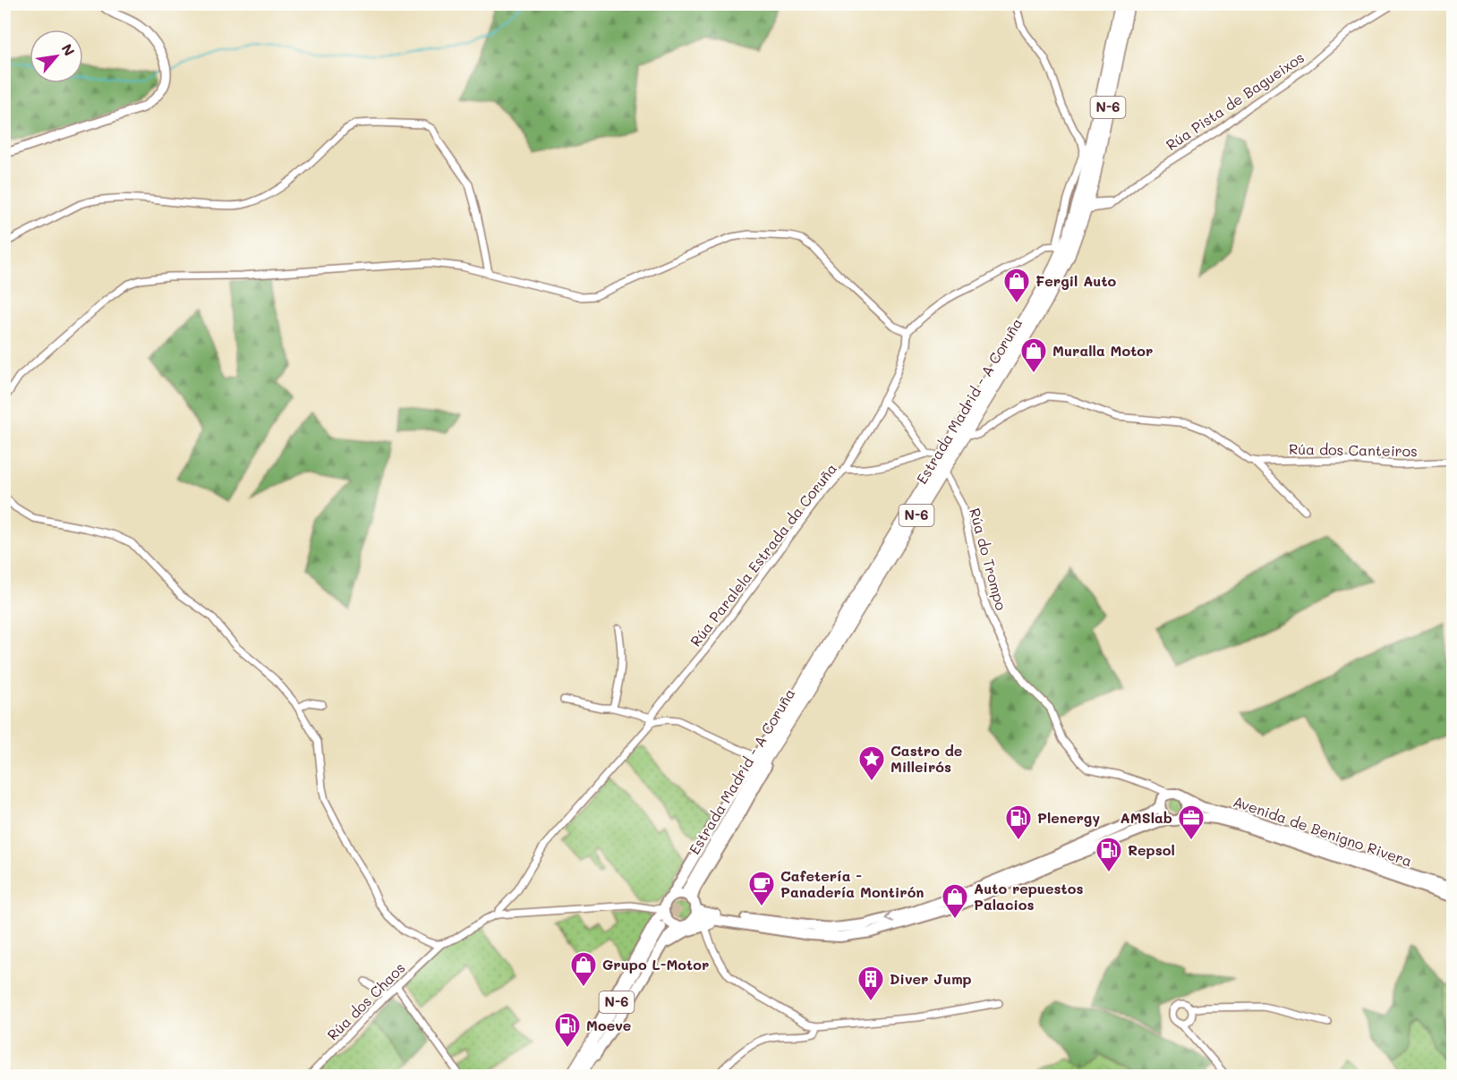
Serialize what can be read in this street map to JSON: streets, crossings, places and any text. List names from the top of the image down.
{
  "streets": {
    "highway": ["N-6", "Estrada Madrid - A Coruña"],
    "main road": ["Avenida de Benigno Rivera"],
    "street": [
      "Rúa Pista de Bagueixos",
      "Rúa dos Canteiros",
      "Rúa Paralela Estrada da Coruña",
      "Rúa do Trompo",
      "Rúa dos Chaos"
    ]
  },
  "crossings": [
    ["Rúa Pista de Bagueixos", "Estrada Madrid - A Coruña"],
    ["Estrada Madrid - A Coruña", "Rúa do Trompo"],
    ["Rúa Paralela Estrada da Coruña", "Rúa dos Chaos"],
    ["Rúa do Trompo", "Avenida de Benigno Rivera"]
  ],
  "places": {
    "shop": [
      "Fergil Auto",
      "Muralla Motor",
      "Auto repuestos Palacios",
      "Grupo L-Motor"
    ],
    "place": ["Castro de Milleirós"],
    "fuel station": ["Plenergy", "Repsol", "Moeve"],
    "office": ["AMSlab"],
    "cafe": ["Cafetería - Panadería Montirón"],
    "building": ["Diver Jump"]
  },
  "north": "top right"
}
